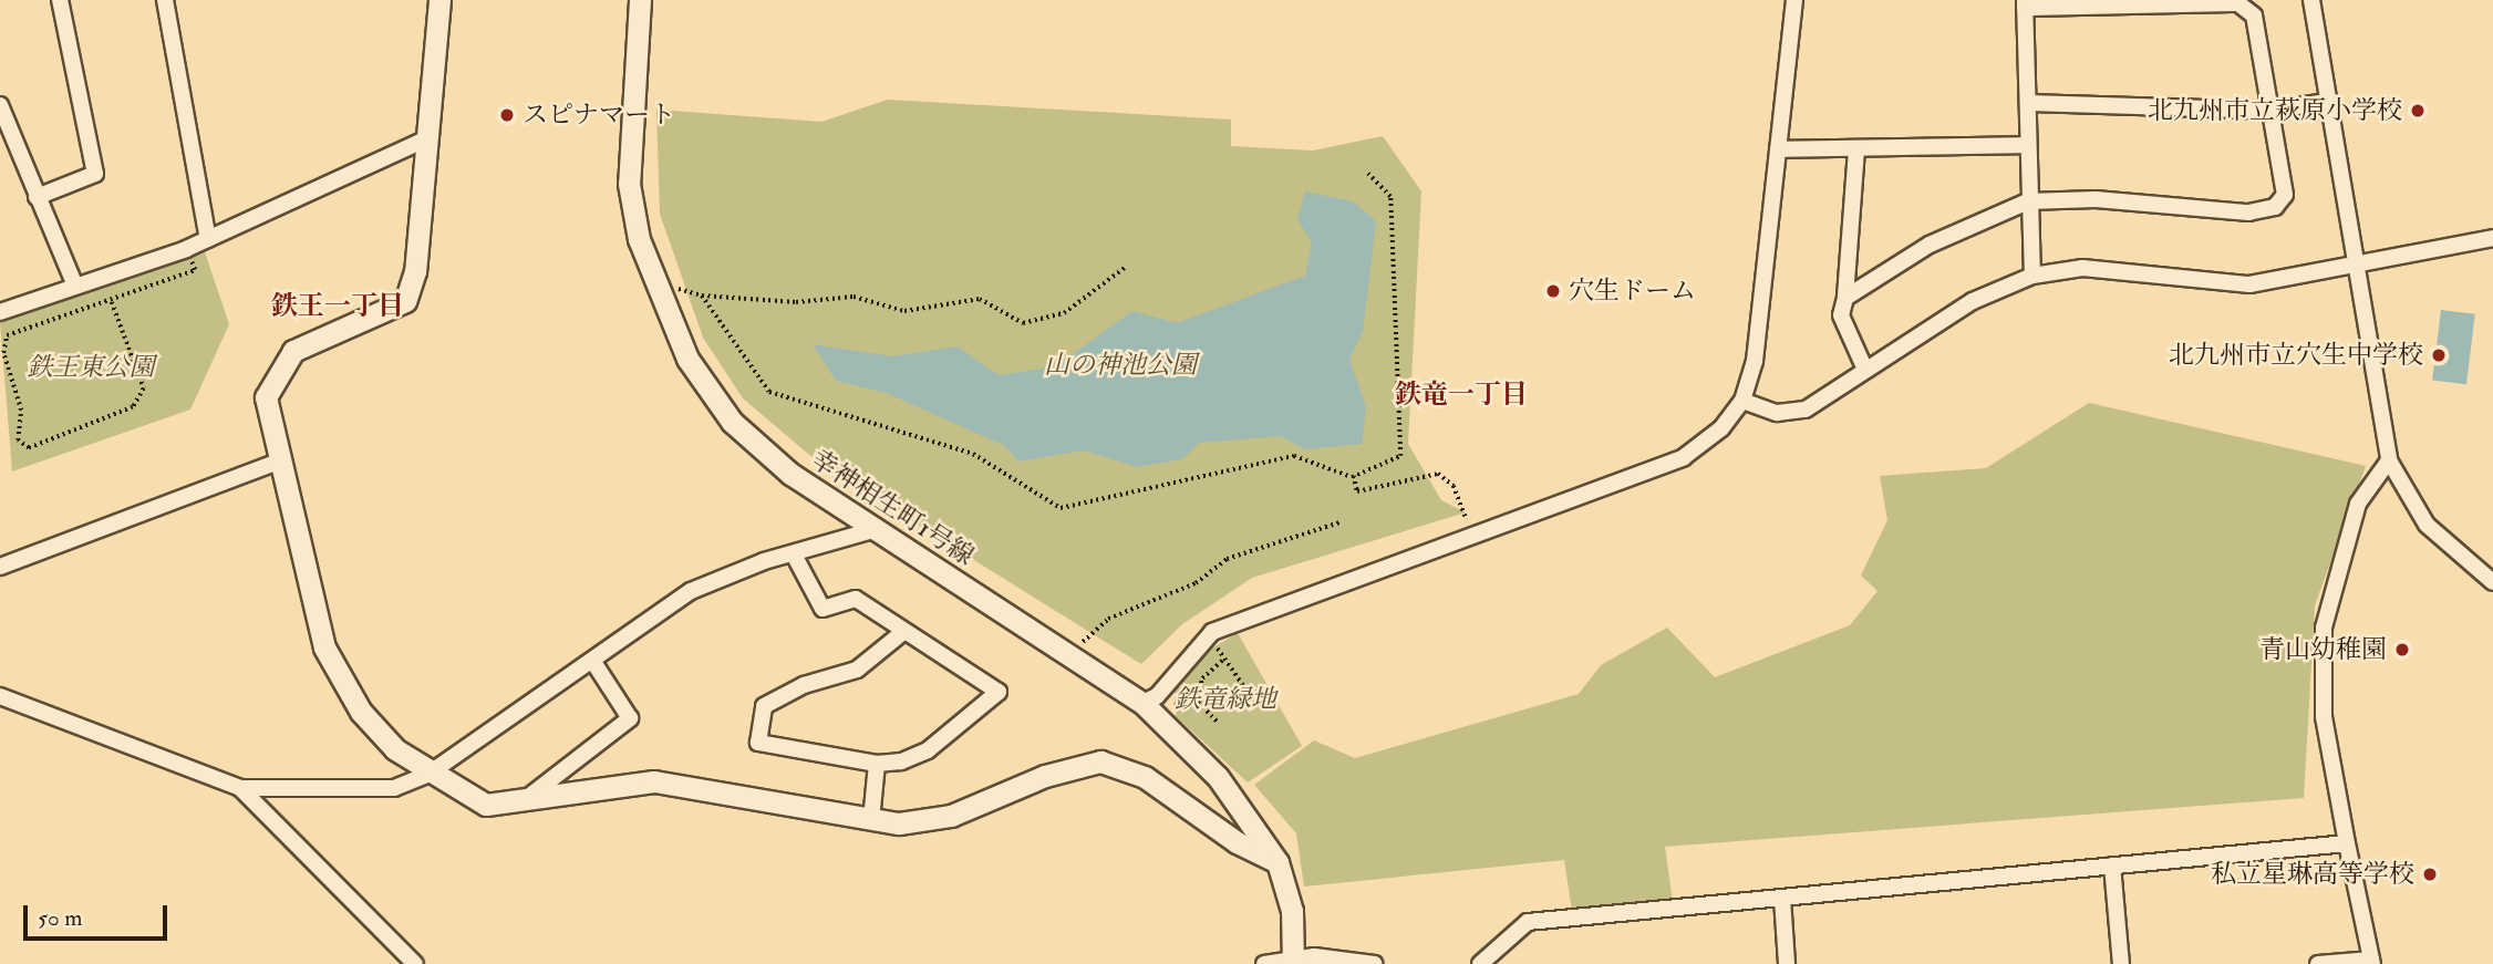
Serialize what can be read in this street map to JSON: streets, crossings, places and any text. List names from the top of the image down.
{
  "streets": {
    "street": ["幸神相生町1号線"]
  },
  "districts": ["鉄王一丁目", "鉄竜一丁目"],
  "parks": ["山の神池公園", "鉄王東公園", "鉄竜緑地"],
  "places": [
    "北九州市立萩原小学校",
    "スピナマート",
    "穴生ドーム",
    "北九州市立穴生中学校",
    "青山幼稚園",
    "私立星琳高等学校"
  ],
  "scale_bar": "50 m"
}
